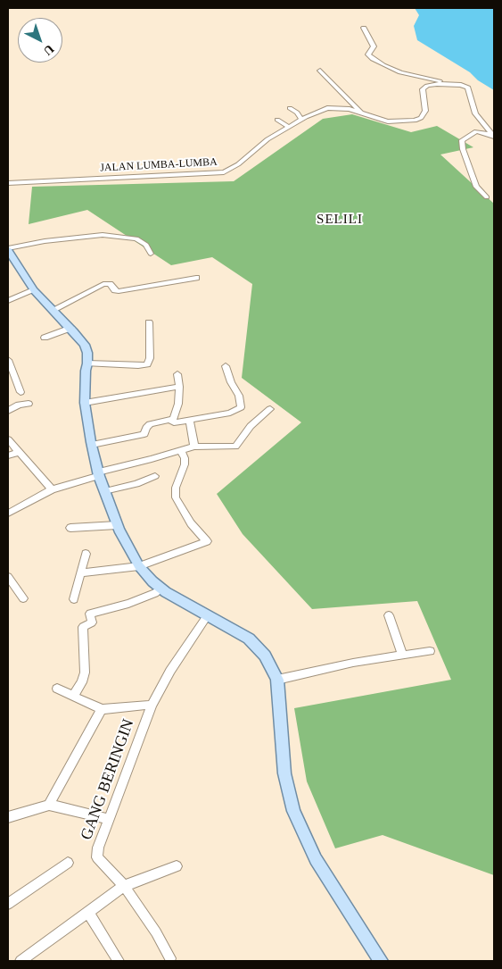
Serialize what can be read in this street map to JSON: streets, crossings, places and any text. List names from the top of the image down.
{
  "streets": {
    "street": ["JALAN LUMBA-LUMBA", "GANG BERINGIN"]
  },
  "districts": ["SELILI"],
  "north": "bottom right"
}
